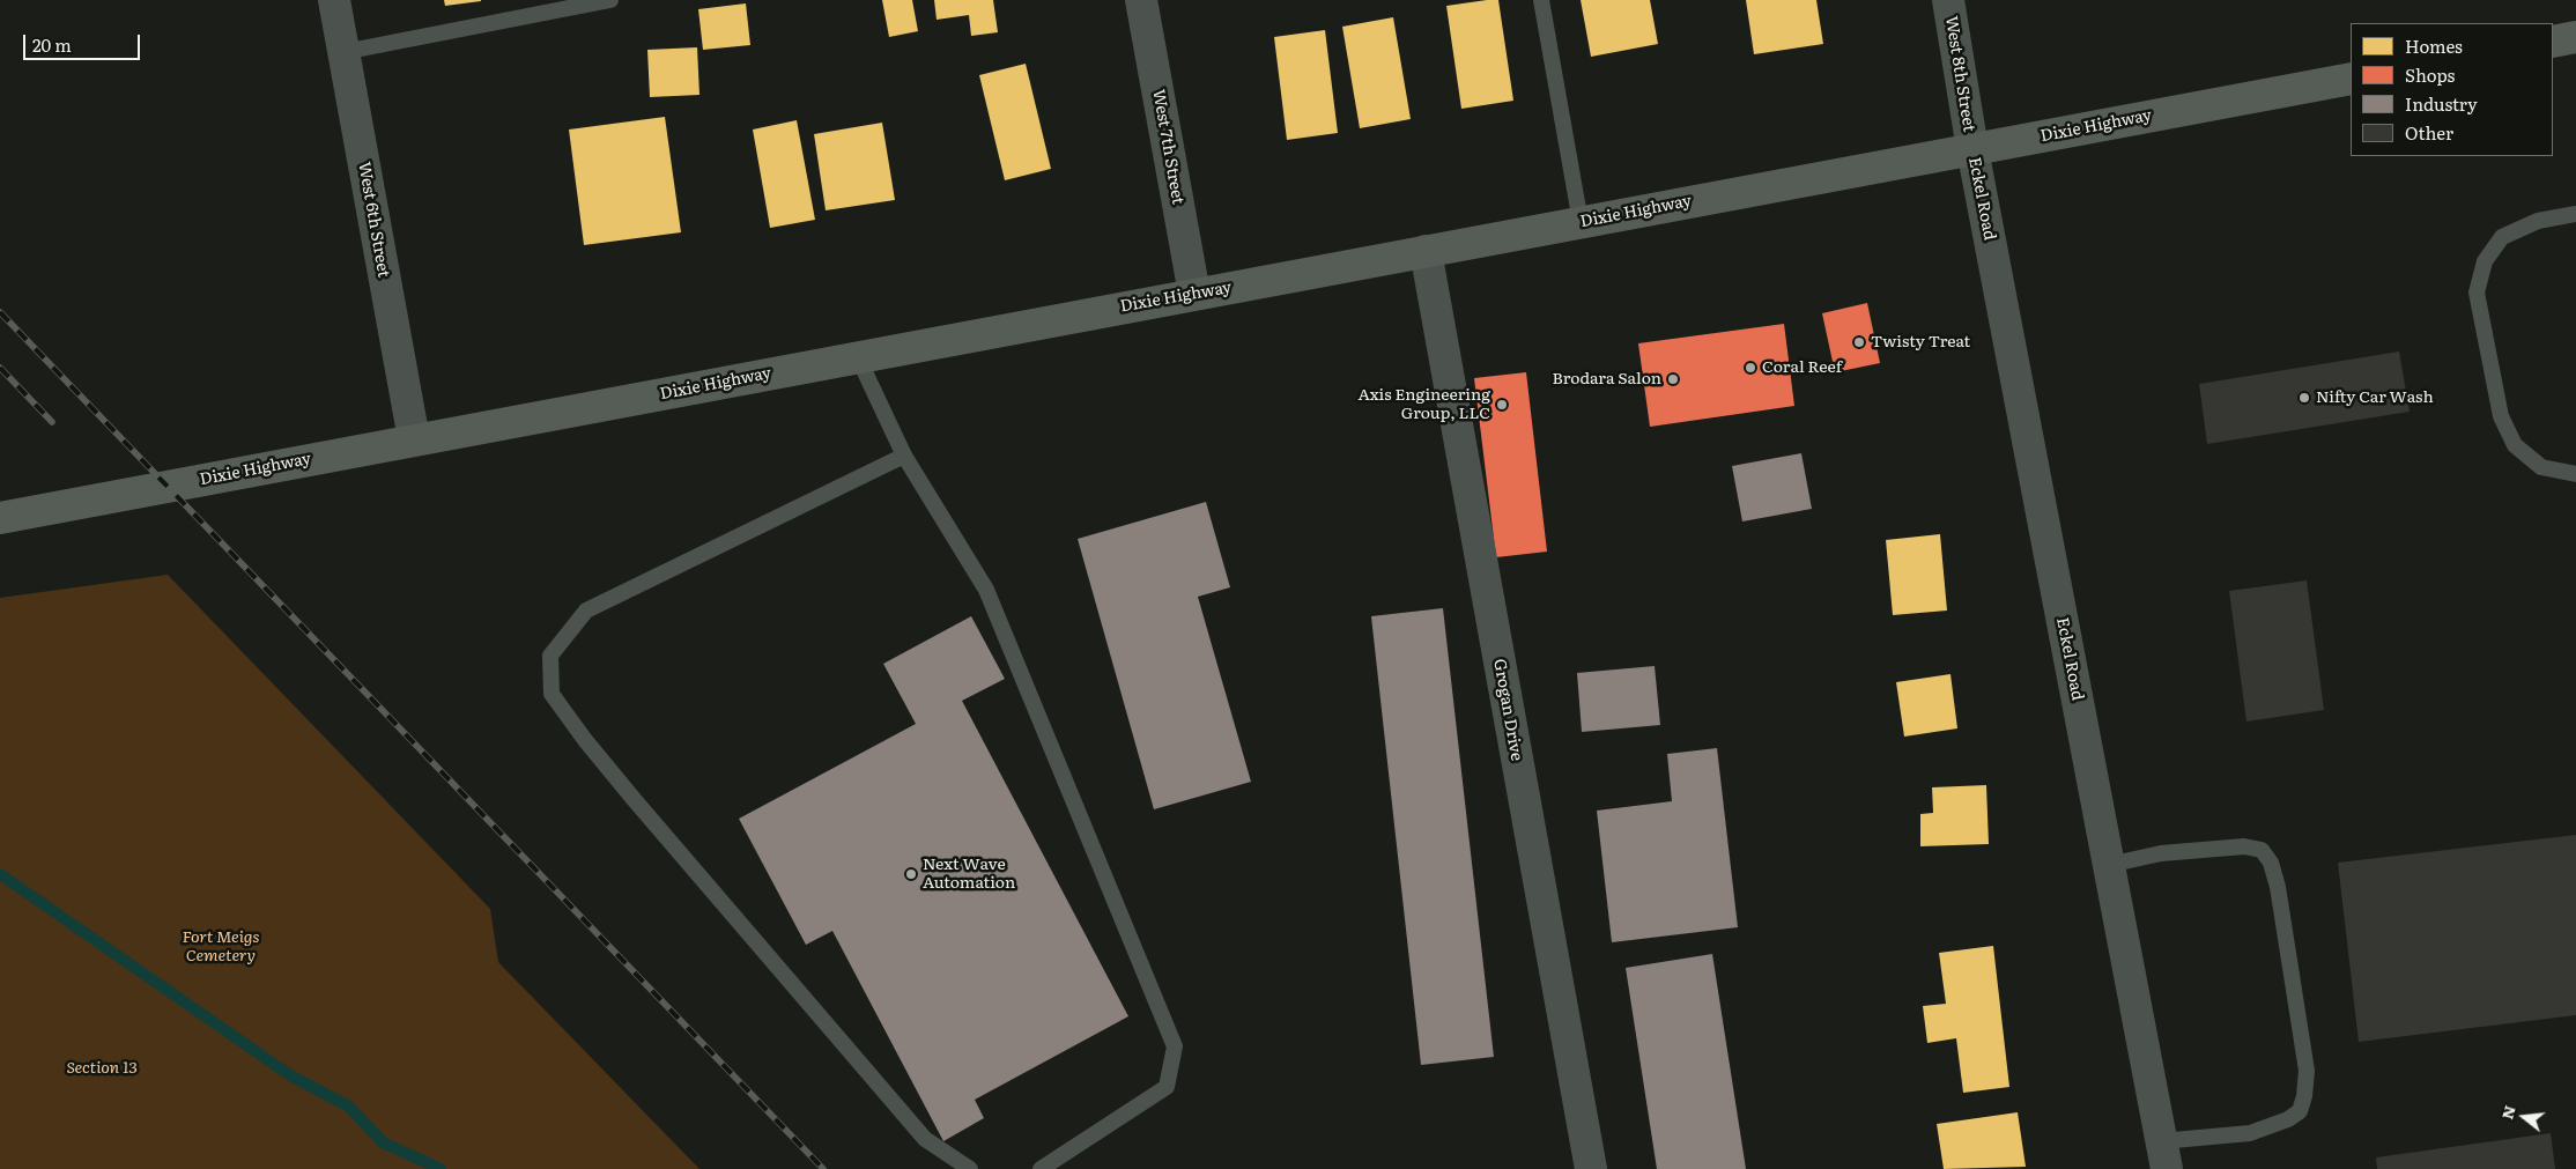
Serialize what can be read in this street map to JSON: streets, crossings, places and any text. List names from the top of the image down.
{
  "streets": {
    "main road": ["Dixie Highway"],
    "street": [
      "West 8th Street",
      "West 7th Street",
      "Eckel Road",
      "West 6th Street",
      "Grogan Drive"
    ]
  },
  "crossings": [
    ["West 8th Street", "Dixie Highway"],
    ["West 8th Street", "Eckel Road"],
    ["Dixie Highway", "West 7th Street"],
    ["Dixie Highway", "Eckel Road"],
    ["Dixie Highway", "West 6th Street"],
    ["Dixie Highway", "Grogan Drive"]
  ],
  "parks": ["Fort Meigs Cemetery", "Section 13"],
  "places": [
    "Twisty Treat",
    "Coral Reef",
    "Brodara Salon",
    "Nifty Car Wash",
    "Axis Engineering Group, LLC",
    "Next Wave Automation"
  ],
  "legend": [
    "Homes",
    "Shops",
    "Industry",
    "Other"
  ],
  "scale_bar": "20 m",
  "north": "left"
}
